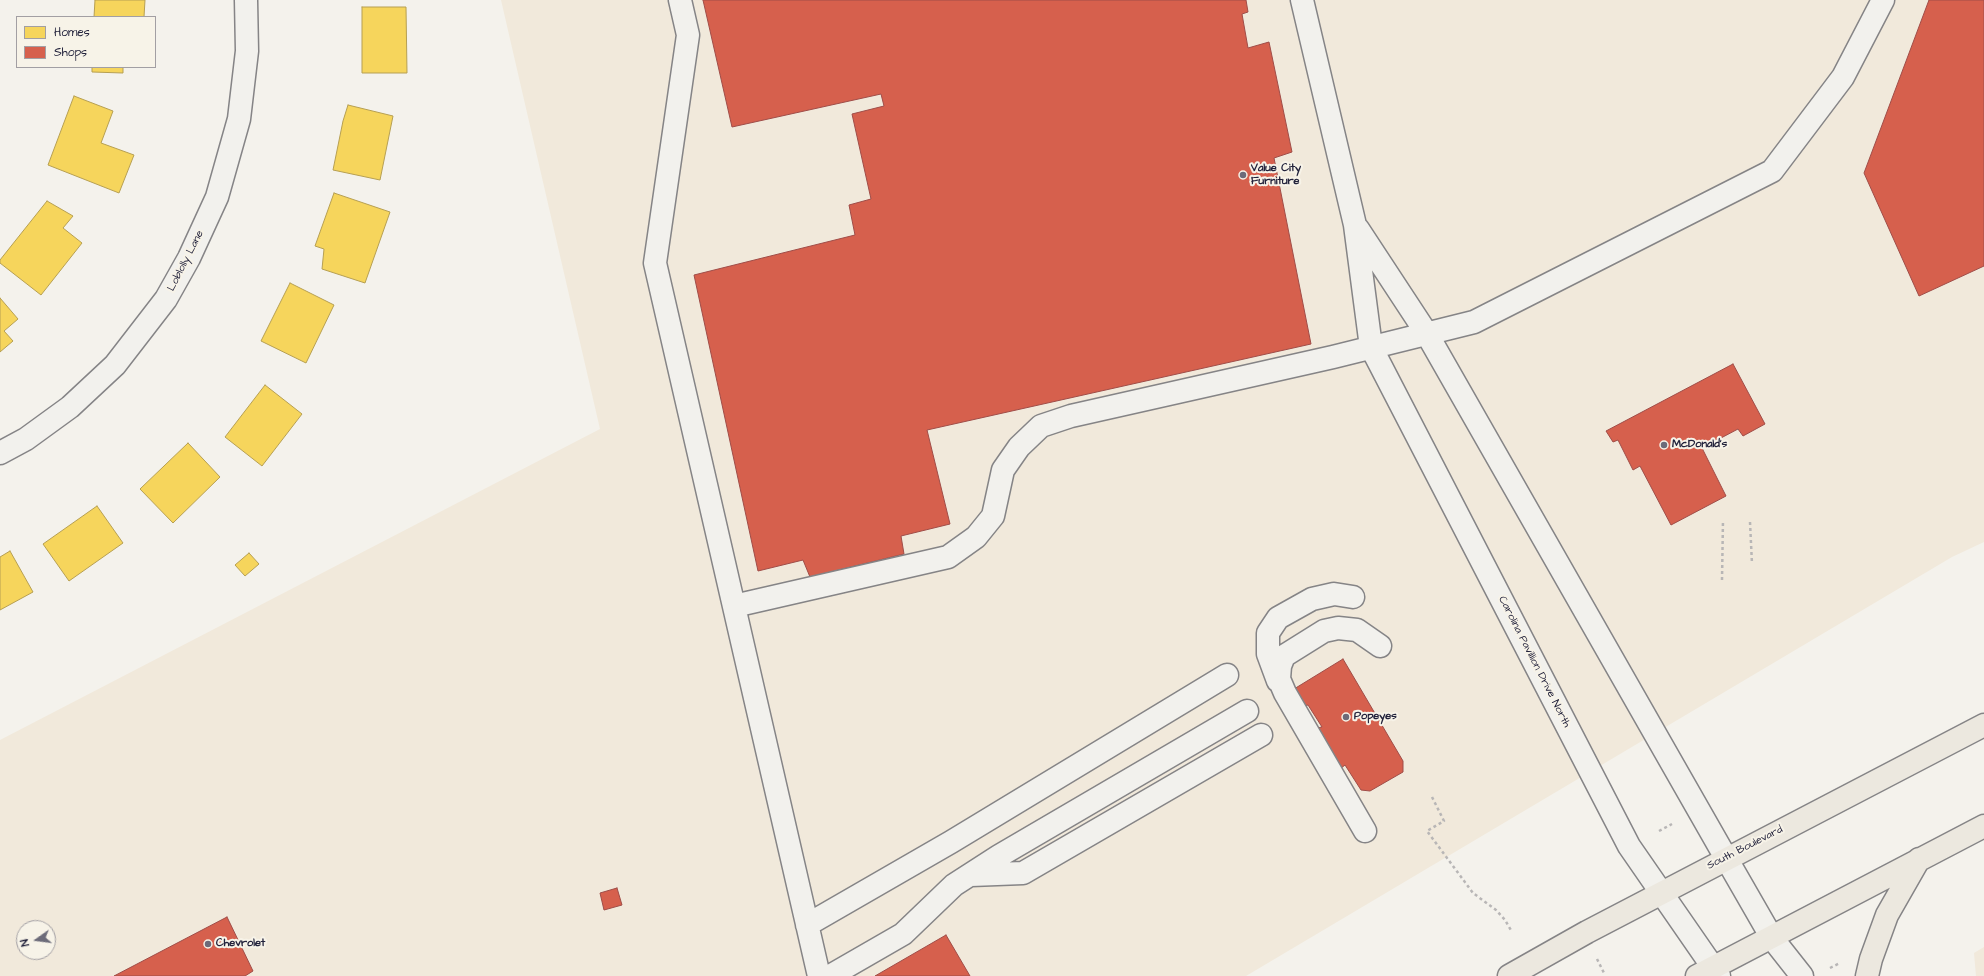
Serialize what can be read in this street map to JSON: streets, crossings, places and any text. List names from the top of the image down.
{
  "streets": {
    "main road": ["South Boulevard"],
    "street": ["Loblolly Lane", "Carolina Pavillion Drive North"]
  },
  "crossings": [
    ["Carolina Pavillion Drive North", "South Boulevard"]
  ],
  "places": [
    "Value City Furniture",
    "McDonald's",
    "Popeyes",
    "Chevrolet"
  ],
  "legend": ["Homes", "Shops"],
  "north": "left"
}
